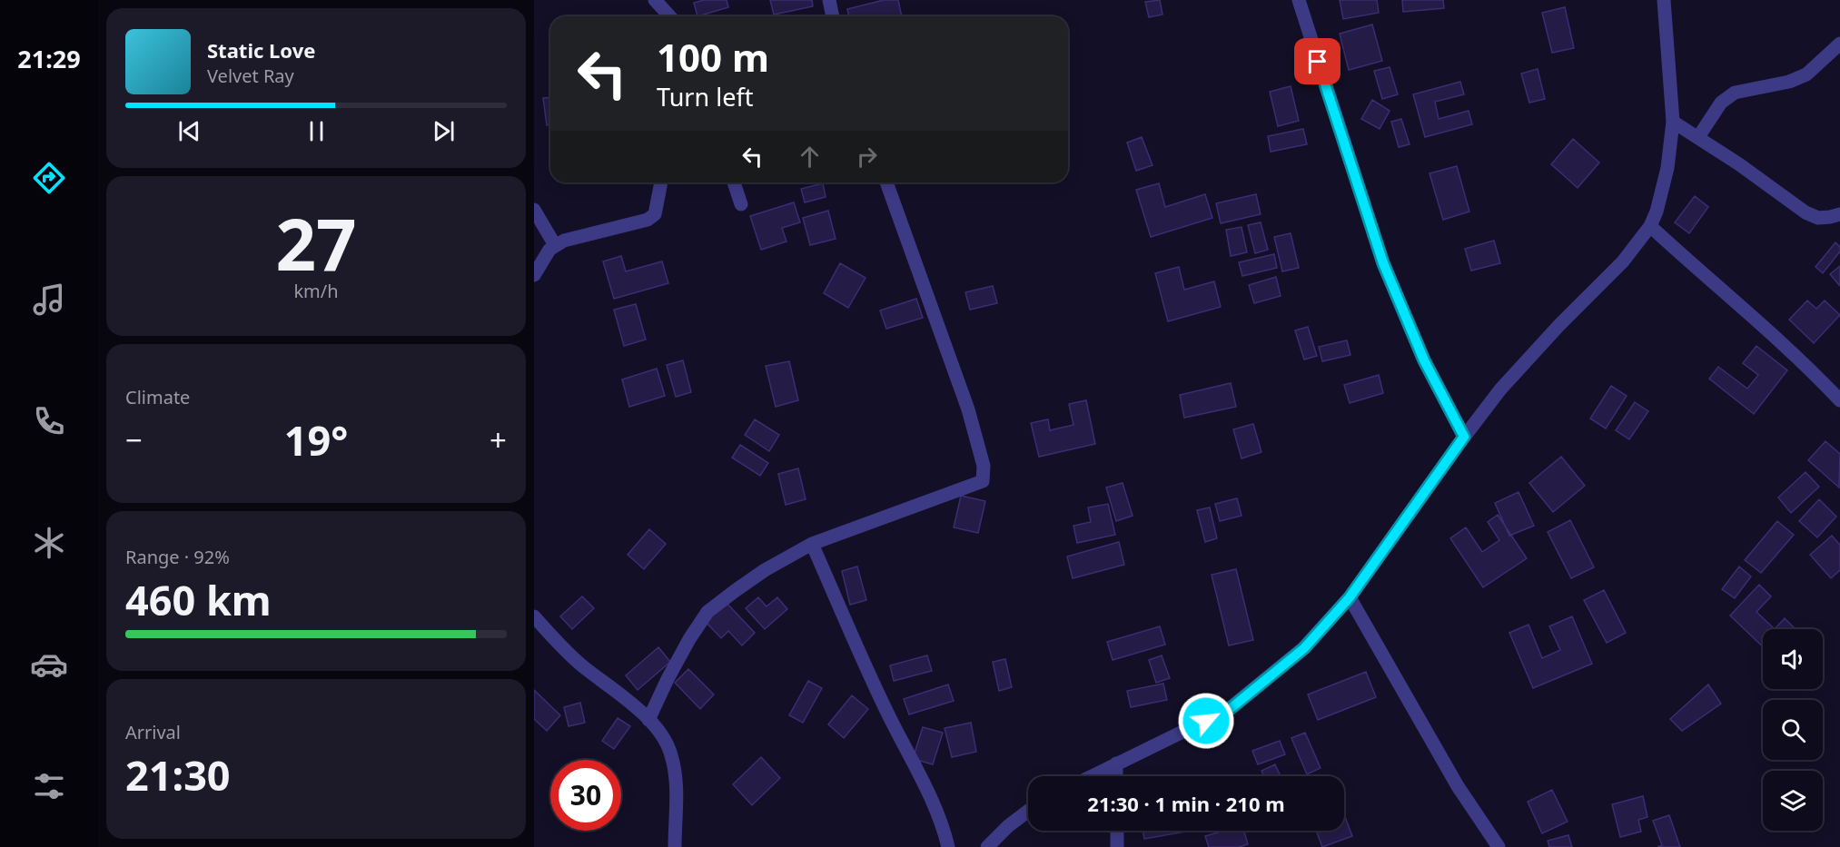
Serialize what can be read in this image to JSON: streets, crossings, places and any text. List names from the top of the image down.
{
  "page": {
    "tabs": "21:29",
    "turn": ["100 m", "Turn left"],
    "song": ["Static Love", "Velvet Ray"],
    "tile": [
      ["27", "km/h"],
      "Climate",
      ["Range · 92%", "460 km"],
      ["Arrival", "21:30"]
    ],
    "heat": ["−", "19°", "+"],
    "limit": "30",
    "trip": "21:30 · 1 min · 210 m"
  }
}
